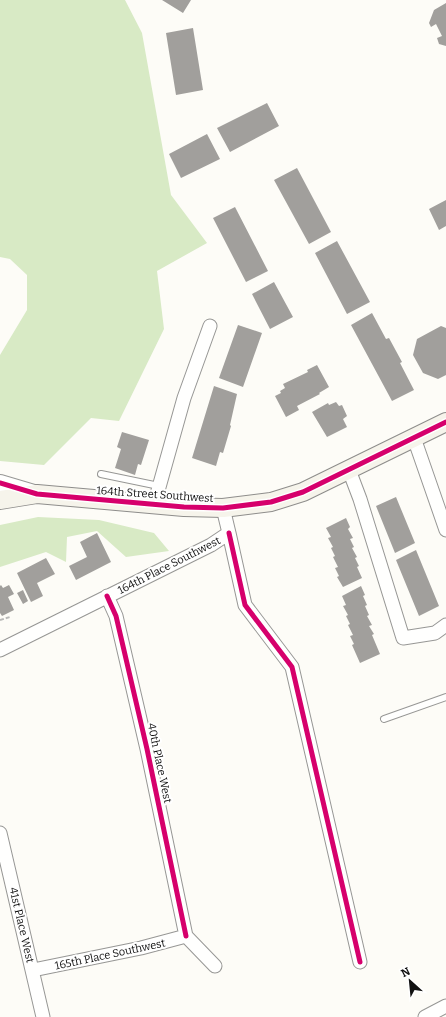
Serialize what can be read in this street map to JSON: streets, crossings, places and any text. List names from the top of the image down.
{
  "streets": {
    "main road": ["164th Street Southwest"],
    "street": [
      "164th Place Southwest",
      "40th Place West",
      "41st Place West",
      "165th Place Southwest"
    ]
  },
  "crossings": [
    ["164th Street Southwest", "164th Place Southwest"],
    ["164th Place Southwest", "40th Place West"],
    ["40th Place West", "165th Place Southwest"],
    ["41st Place West", "165th Place Southwest"]
  ],
  "north": "top left"
}
